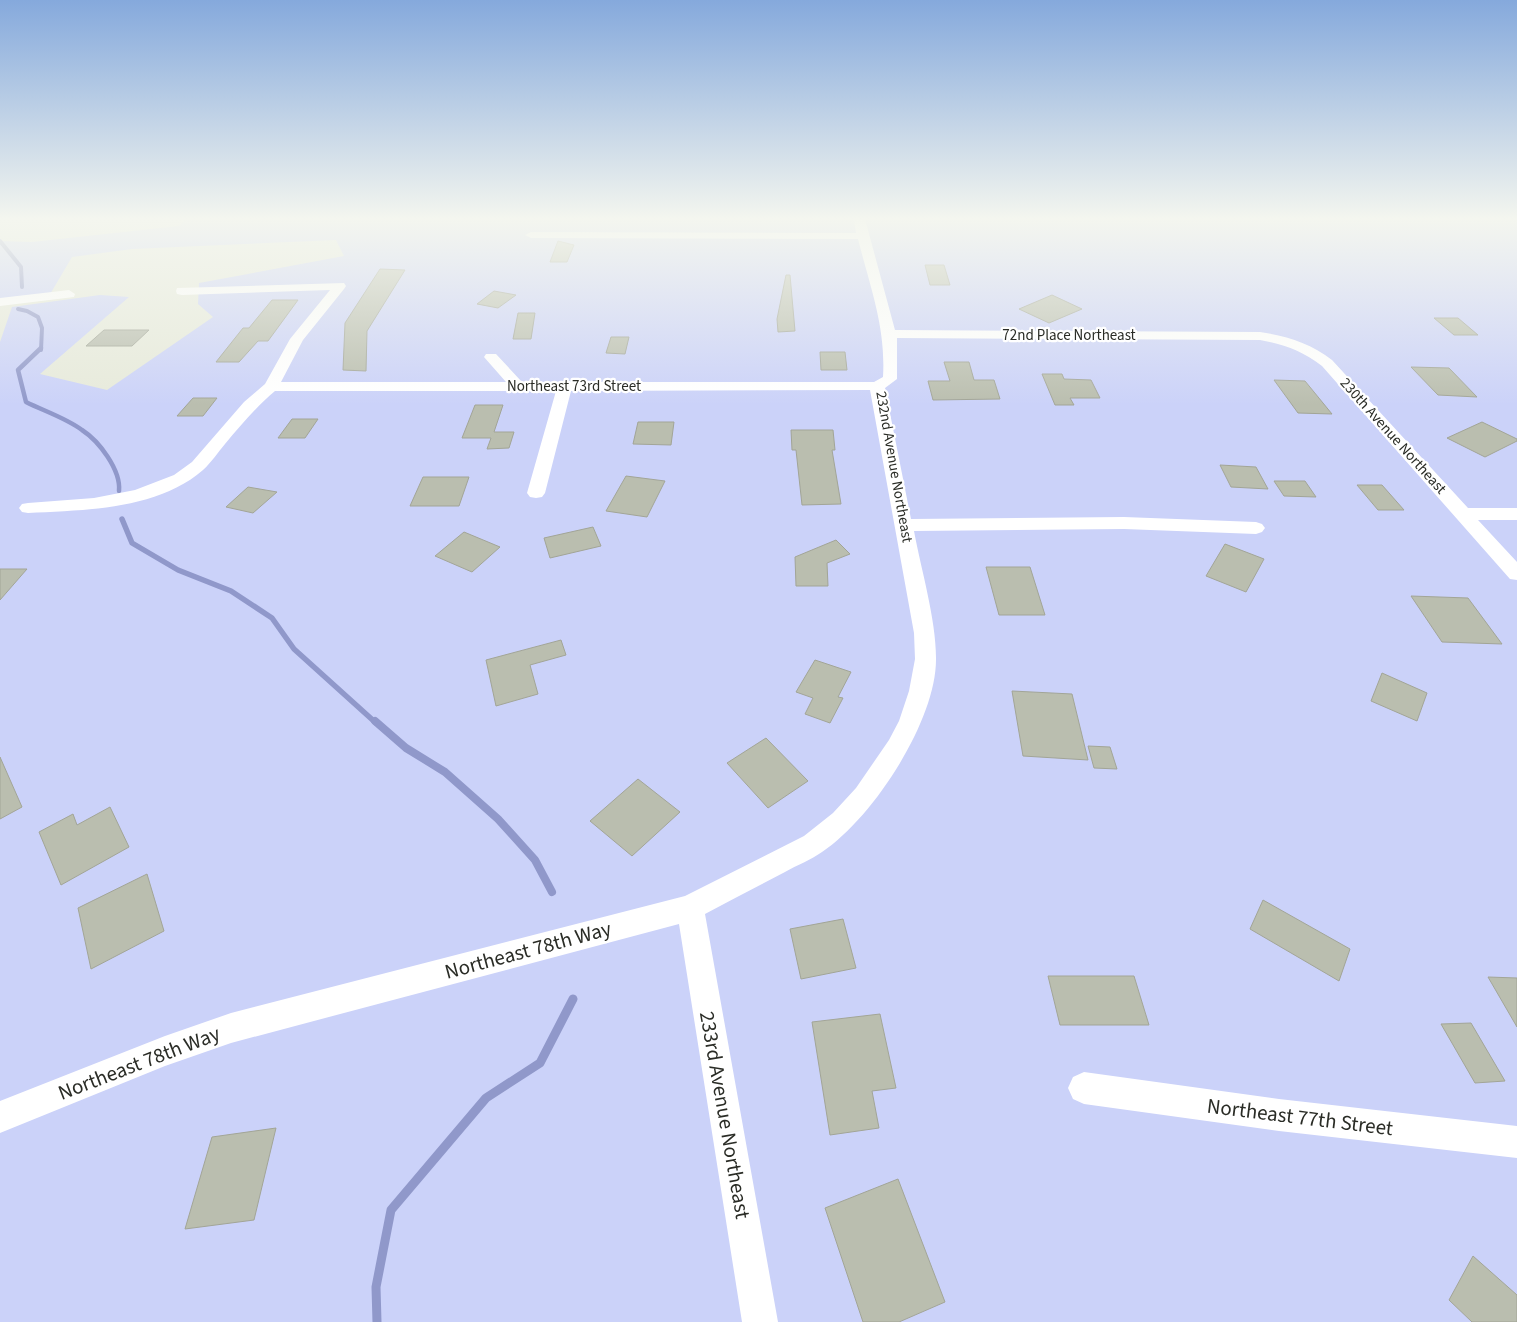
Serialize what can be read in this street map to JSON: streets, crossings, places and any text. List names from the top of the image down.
{
  "streets": {
    "street": [
      "72nd Place Northeast",
      "Northeast 73rd Street",
      "230th Avenue Northeast",
      "232nd Avenue Northeast",
      "Northeast 78th Way",
      "233rd Avenue Northeast",
      "Northeast 77th Street"
    ]
  },
  "crossings": [
    ["72nd Place Northeast", "230th Avenue Northeast"],
    ["72nd Place Northeast", "232nd Avenue Northeast"],
    ["Northeast 73rd Street", "232nd Avenue Northeast"],
    ["232nd Avenue Northeast", "Northeast 78th Way"],
    ["Northeast 78th Way", "233rd Avenue Northeast"]
  ]
}
